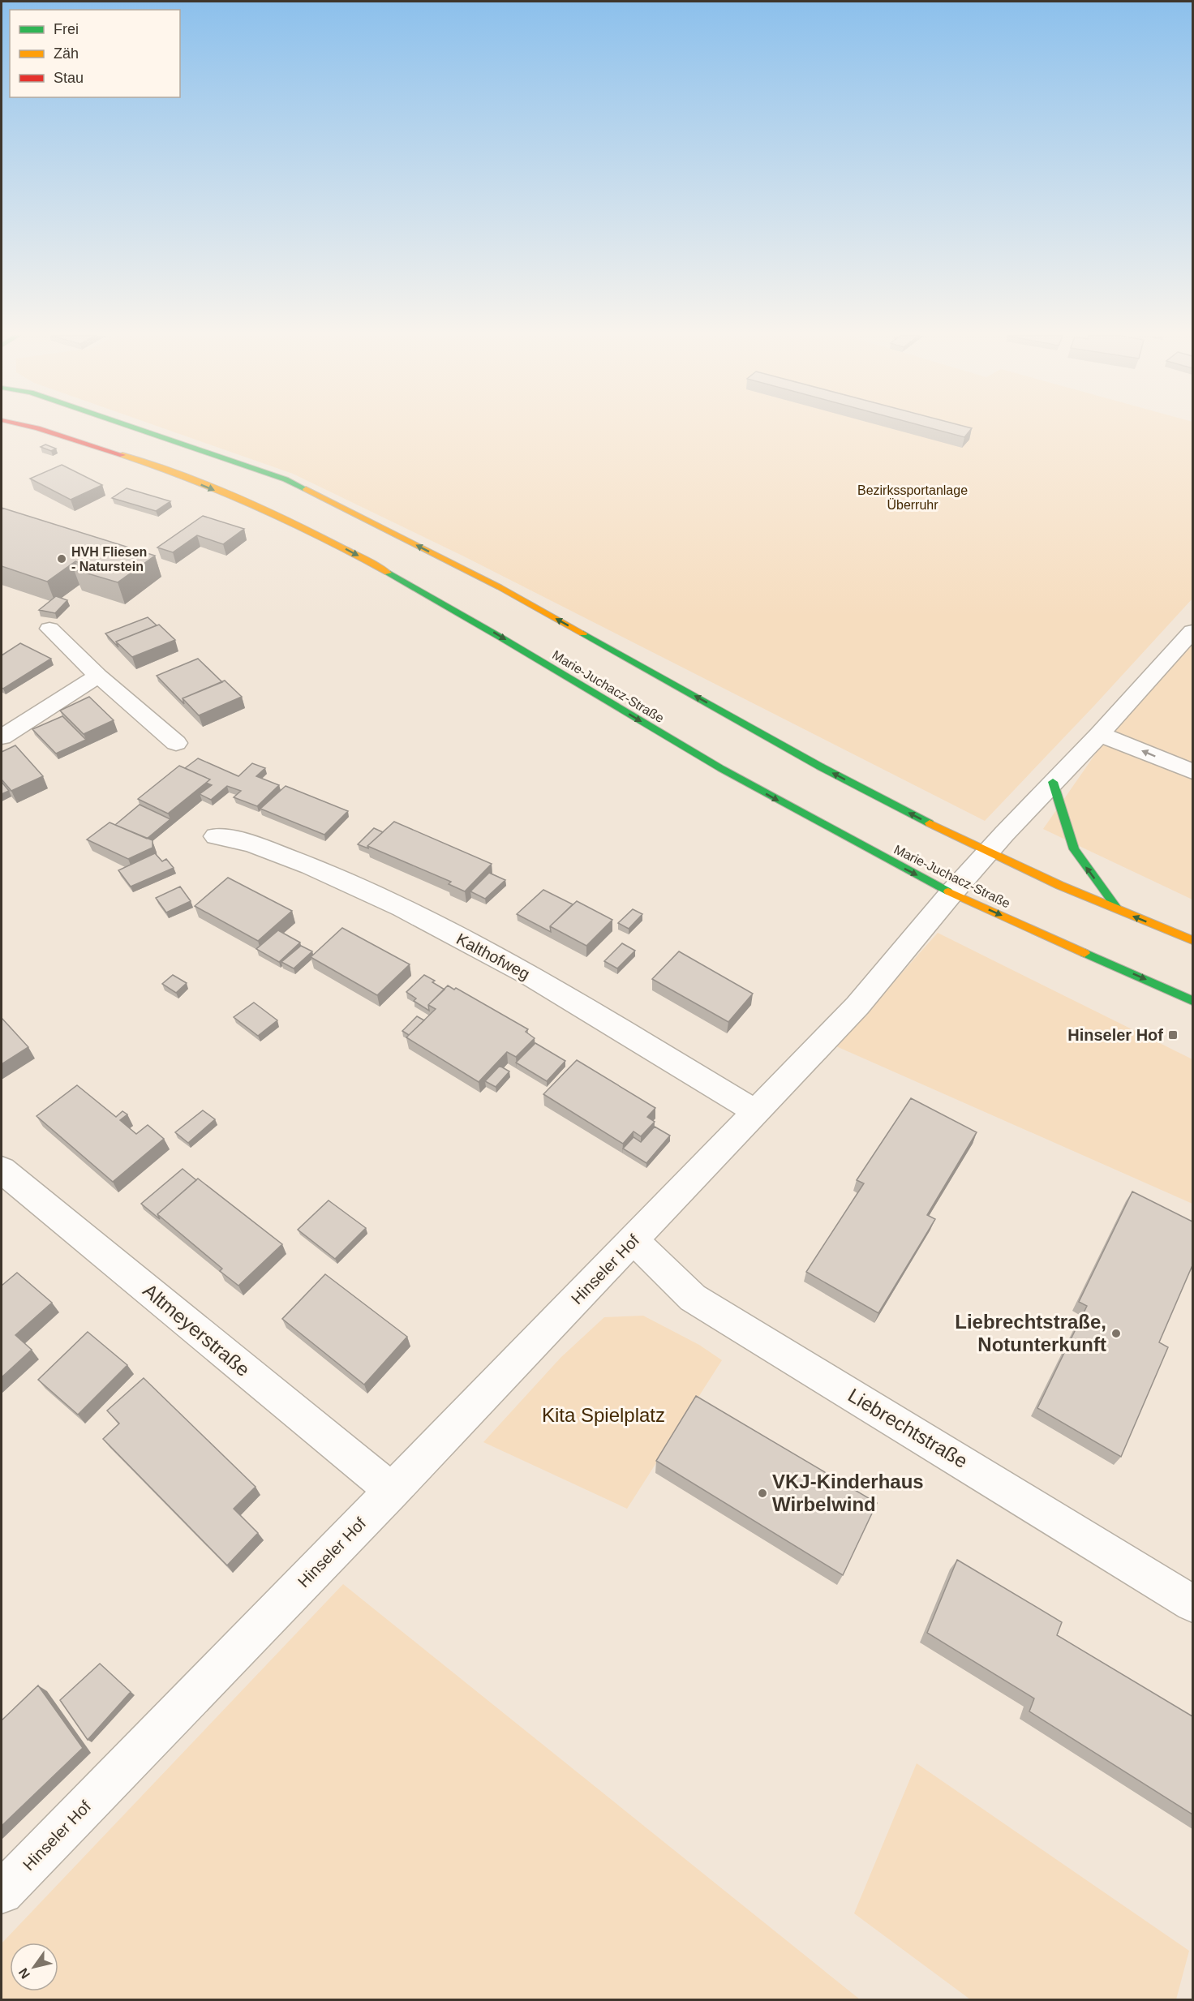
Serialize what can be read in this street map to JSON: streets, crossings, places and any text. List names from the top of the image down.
{
  "streets": {
    "main road": ["Marie-Juchacz-Straße"],
    "street": [
      "Kalthofweg",
      "Hinseler Hof",
      "Altmeyerstraße",
      "Liebrechtstraße"
    ]
  },
  "crossings": [
    ["Marie-Juchacz-Straße", "Hinseler Hof"],
    ["Kalthofweg", "Hinseler Hof"],
    ["Hinseler Hof", "Altmeyerstraße"],
    ["Hinseler Hof", "Liebrechtstraße"]
  ],
  "parks": ["Bezirkssportanlage Überruhr", "Kita Spielplatz"],
  "places": {
    "other": ["HVH Fliesen - Naturstein", "Liebrechtstraße, Notunterkunft", "VKJ-Kinderhaus Wirbelwind"],
    "transit": ["Hinseler Hof"]
  },
  "legend": ["Frei", "Zäh", "Stau"],
  "north": "bottom left"
}
